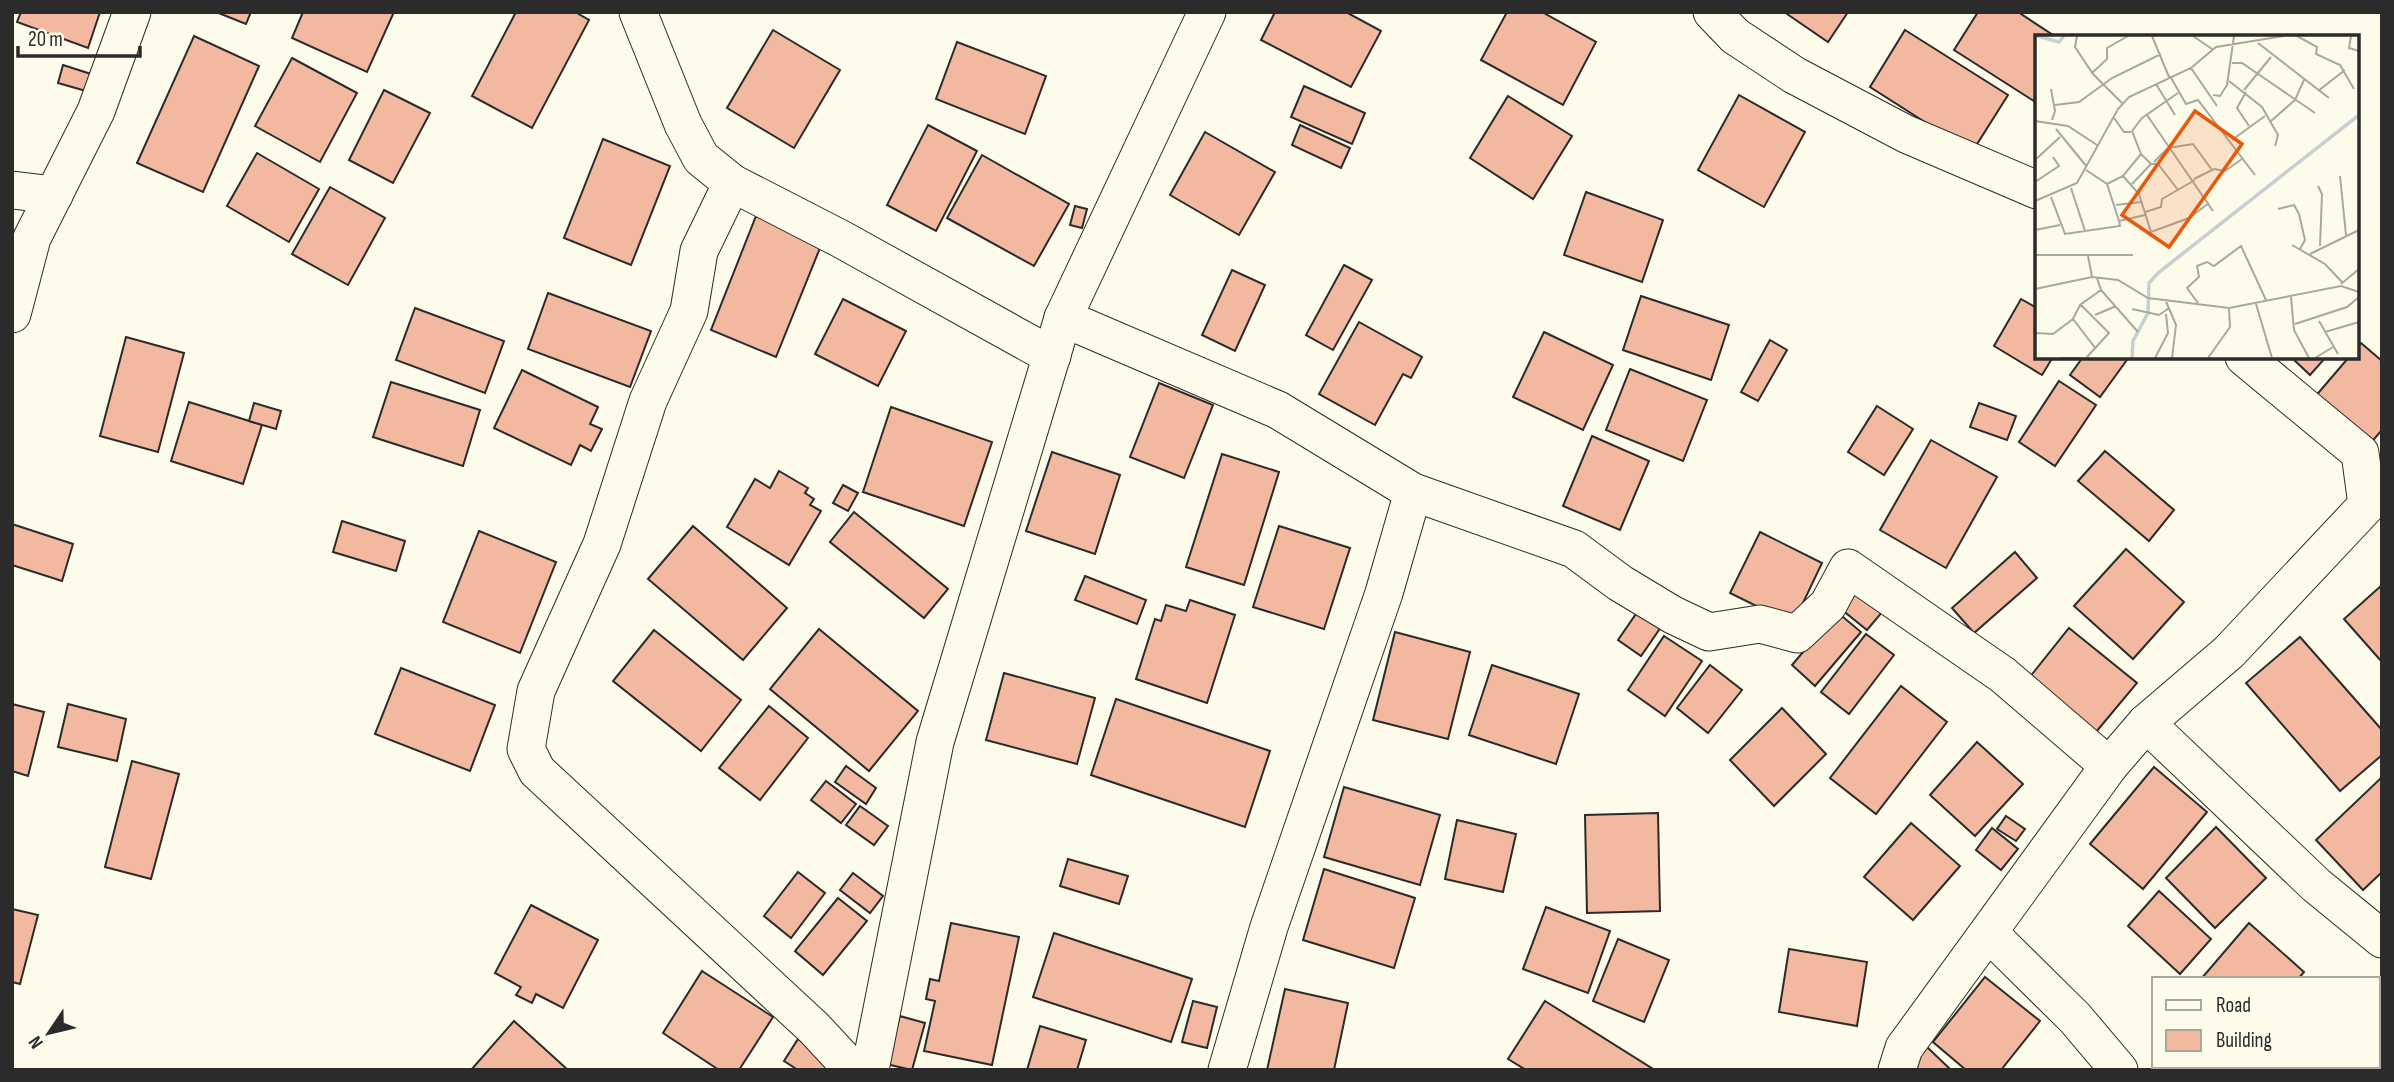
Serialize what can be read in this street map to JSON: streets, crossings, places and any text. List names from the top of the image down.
{
  "legend": ["Road", "Building"],
  "scale_bar": "20 m",
  "north": "bottom left"
}
